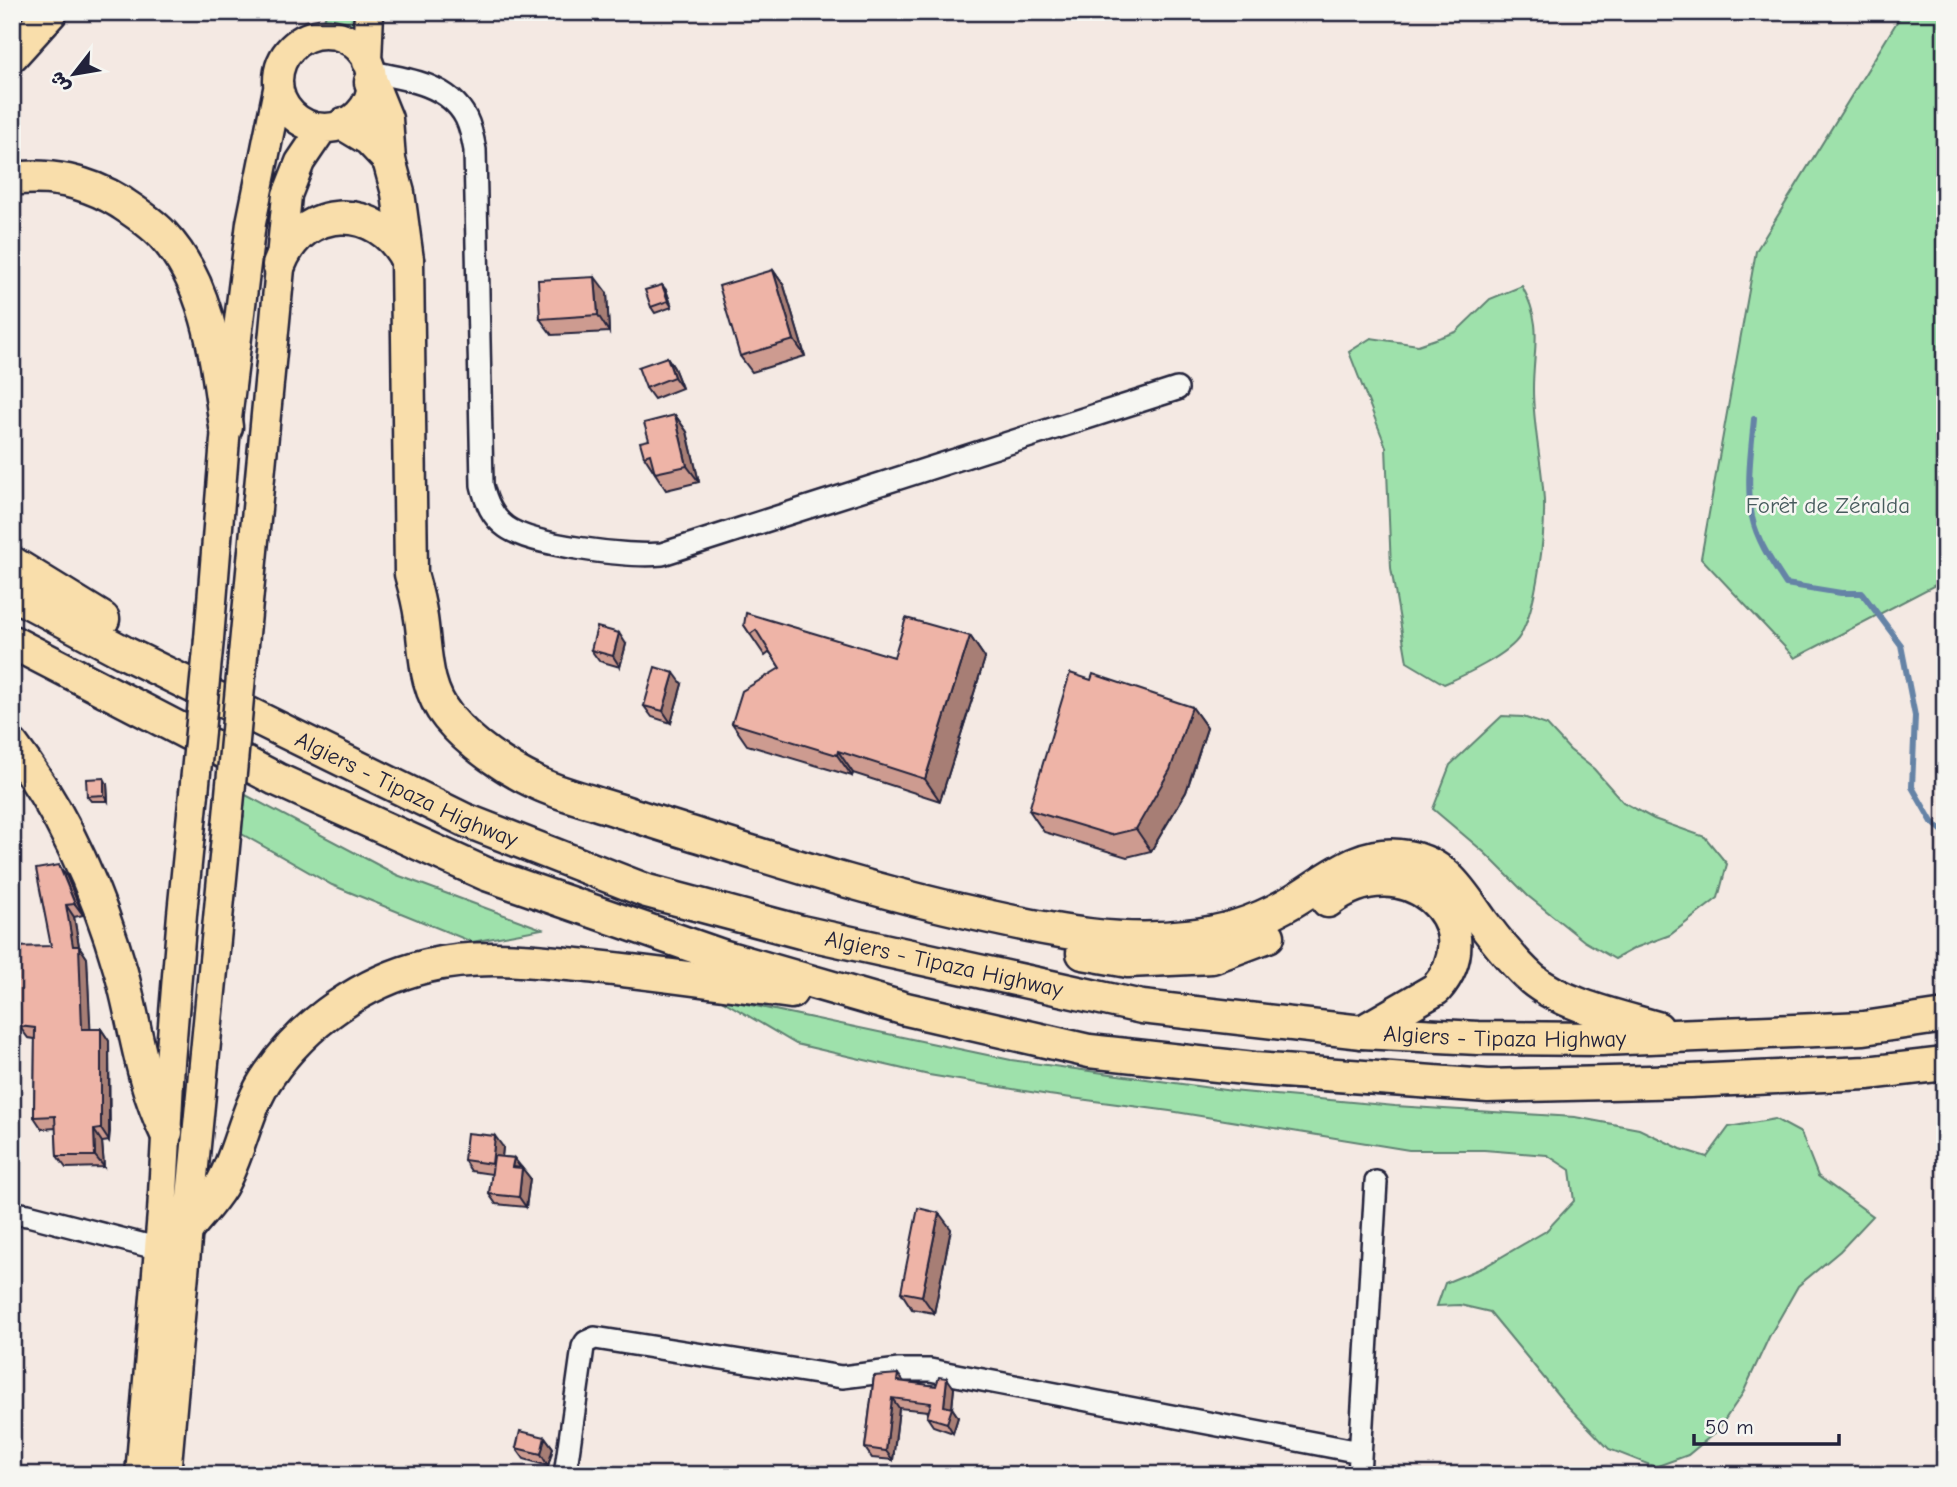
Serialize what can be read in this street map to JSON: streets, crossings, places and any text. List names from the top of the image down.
{
  "streets": {
    "highway": ["Algiers - Tipaza Highway"]
  },
  "parks": ["Forêt de Zéralda"],
  "scale_bar": "50 m",
  "north": "bottom left"
}
